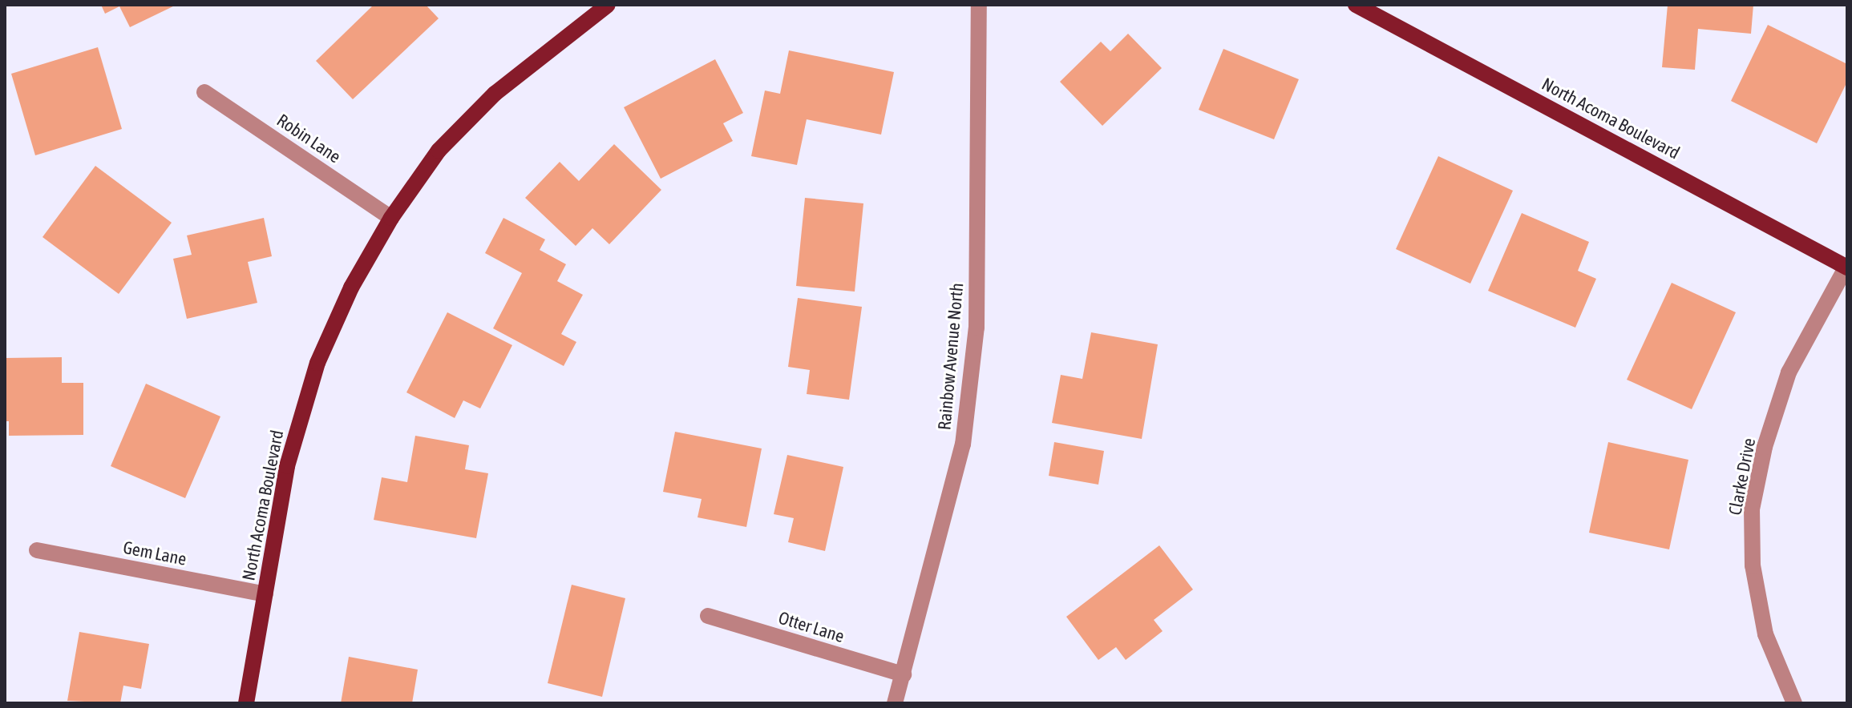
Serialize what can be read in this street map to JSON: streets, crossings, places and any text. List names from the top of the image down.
{
  "streets": {
    "main road": ["North Acoma Boulevard"],
    "street": [
      "Robin Lane",
      "Rainbow Avenue North",
      "Clarke Drive",
      "Gem Lane",
      "Otter Lane"
    ]
  },
  "crossings": [
    ["North Acoma Boulevard", "Robin Lane"],
    ["North Acoma Boulevard", "Clarke Drive"],
    ["North Acoma Boulevard", "Gem Lane"],
    ["Rainbow Avenue North", "Otter Lane"]
  ]
}
